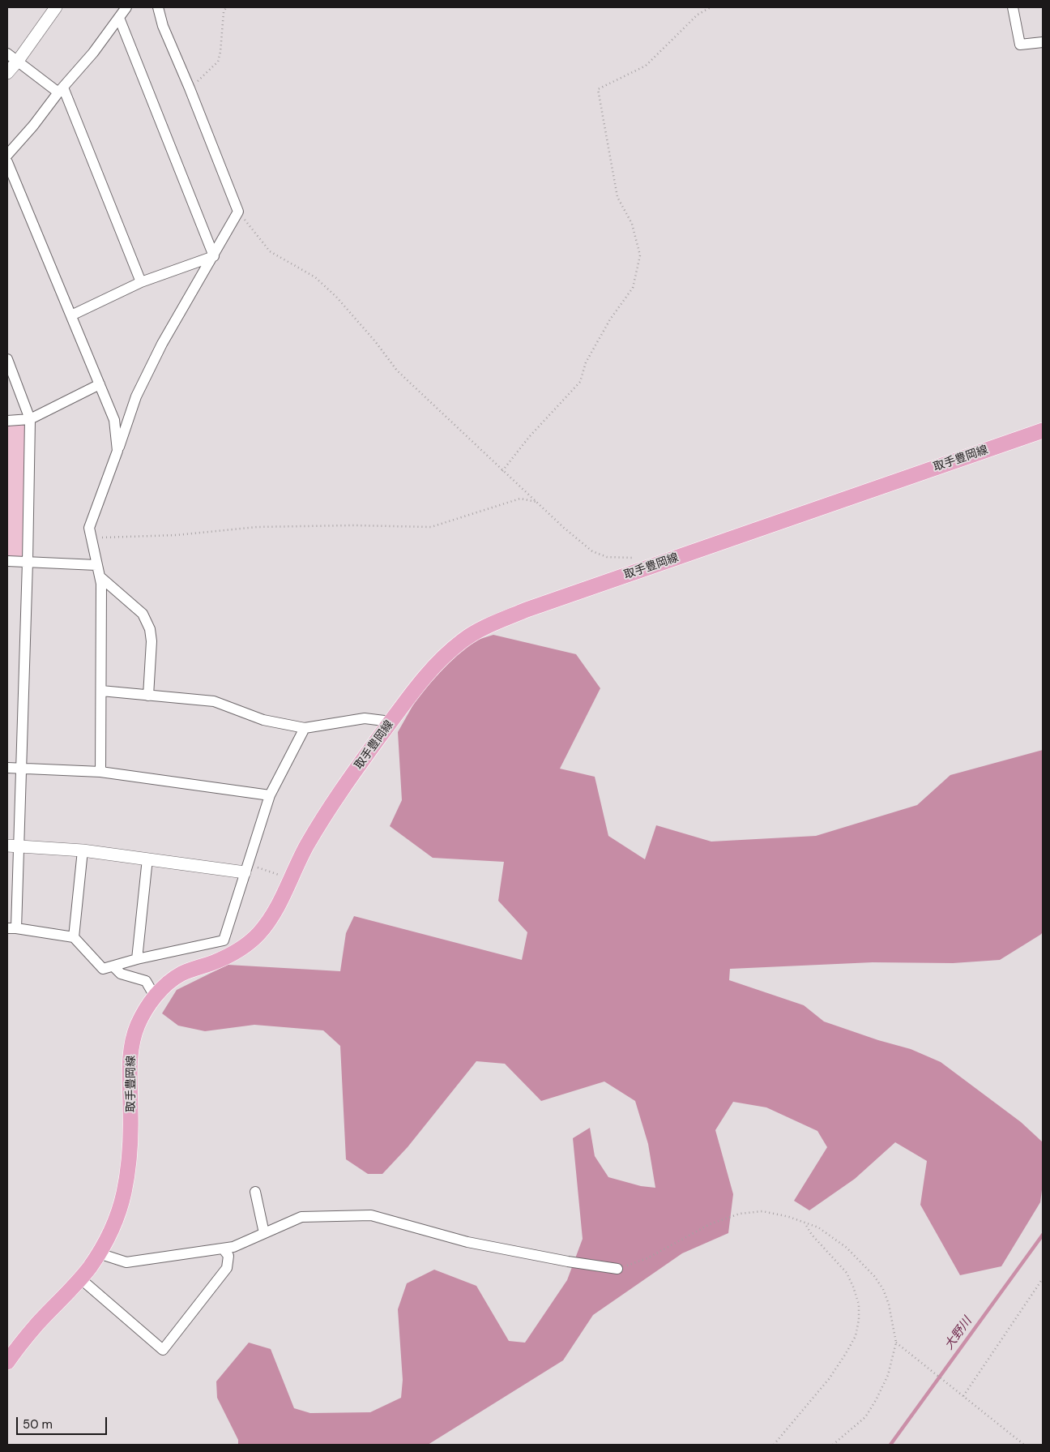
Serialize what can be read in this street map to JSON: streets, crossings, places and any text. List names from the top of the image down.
{
  "streets": {
    "main road": ["取手豊岡線"]
  },
  "water": ["大野川"],
  "scale_bar": "50 m"
}
